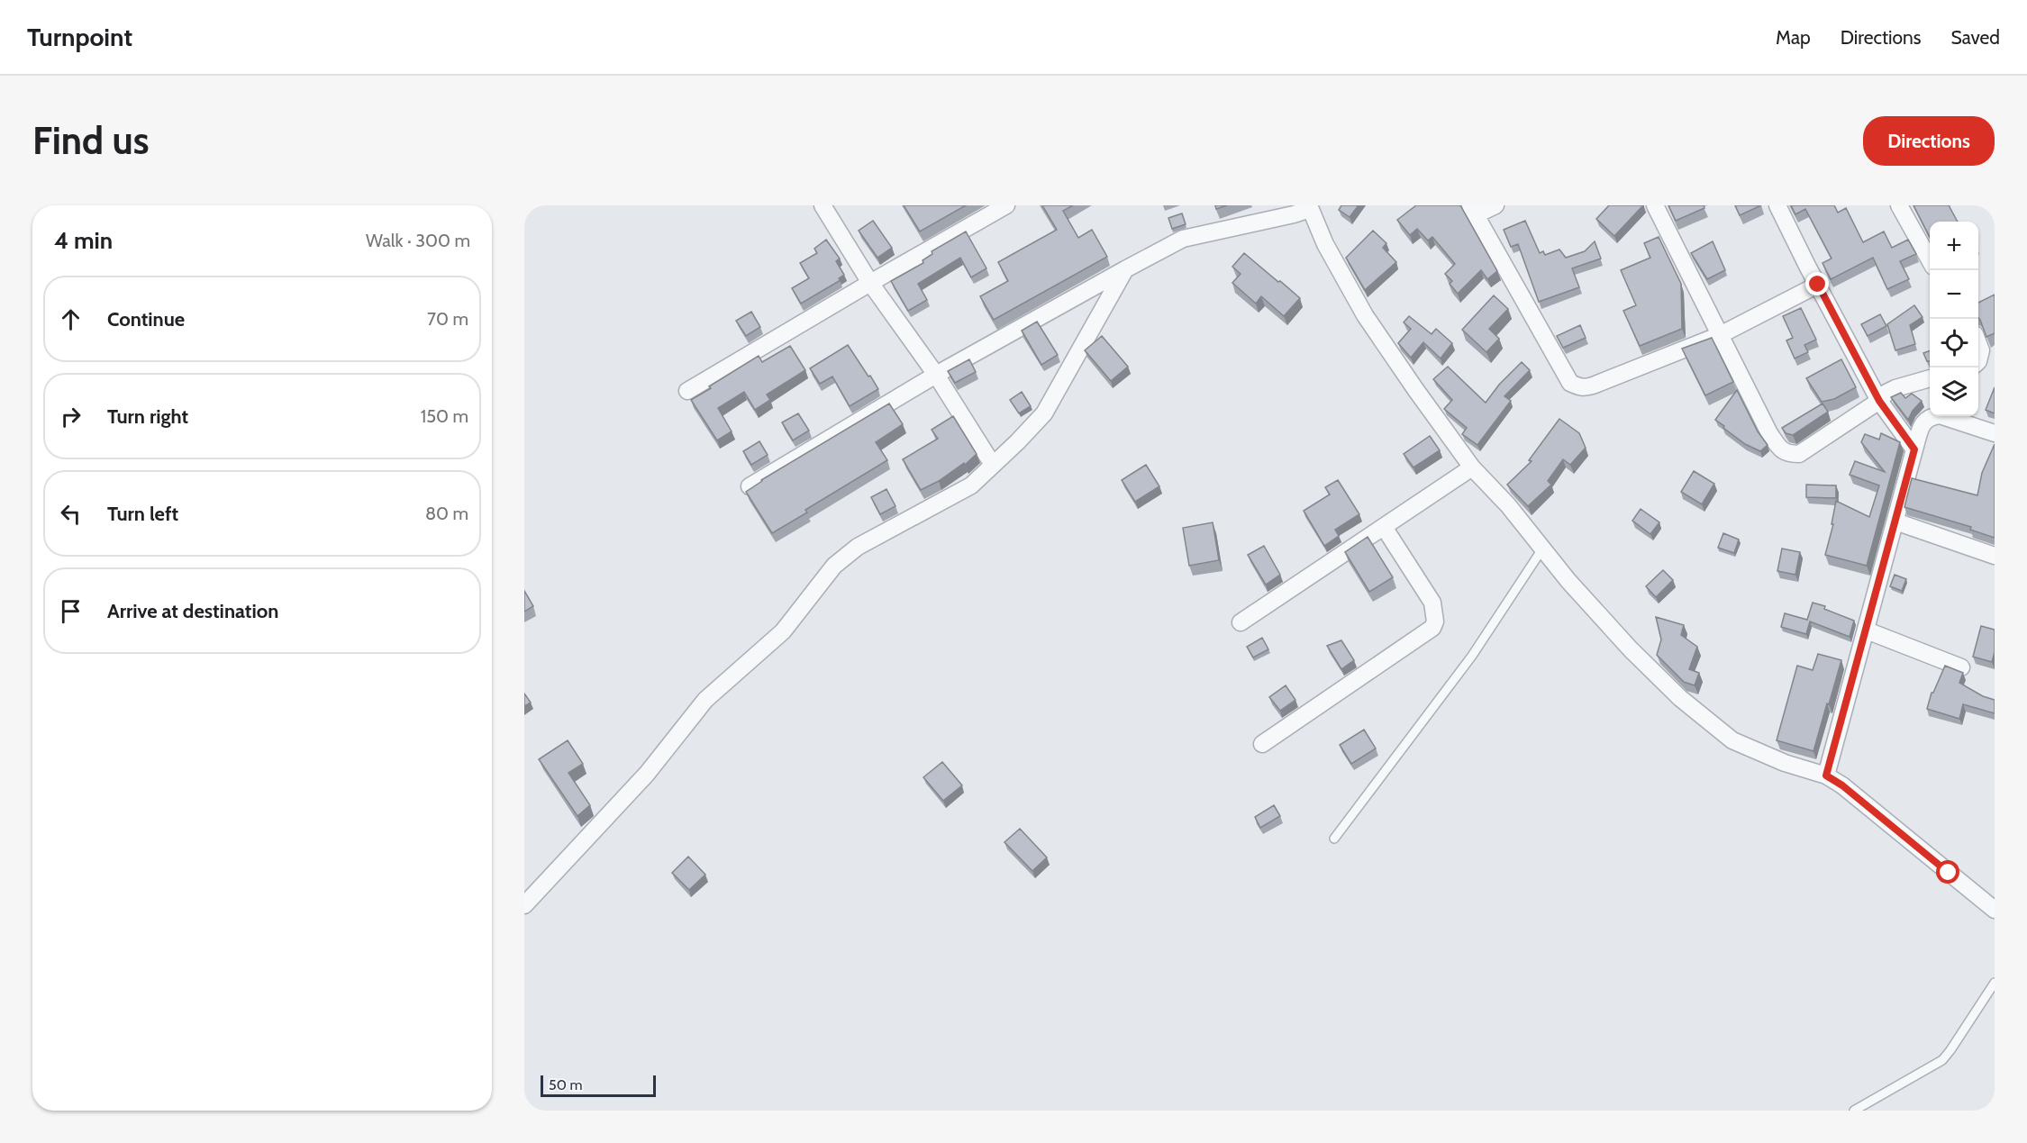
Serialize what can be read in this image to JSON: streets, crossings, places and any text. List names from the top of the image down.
{
  "scale_bar": "50 m",
  "page": {
    "header": "Turnpoint",
    "nav": ["Map", "Directions", "Saved"],
    "buttons": "Directions",
    "title": "Find us",
    "heading": ["4 min", "Walk · 300 m"],
    "map_buttons": ["+", "−"],
    "list": [
      ["Continue", "70 m"],
      ["Turn right", "150 m"],
      ["Turn left", "80 m"],
      "Arrive at destination"
    ],
    "scale": "50 m"
  }
}
